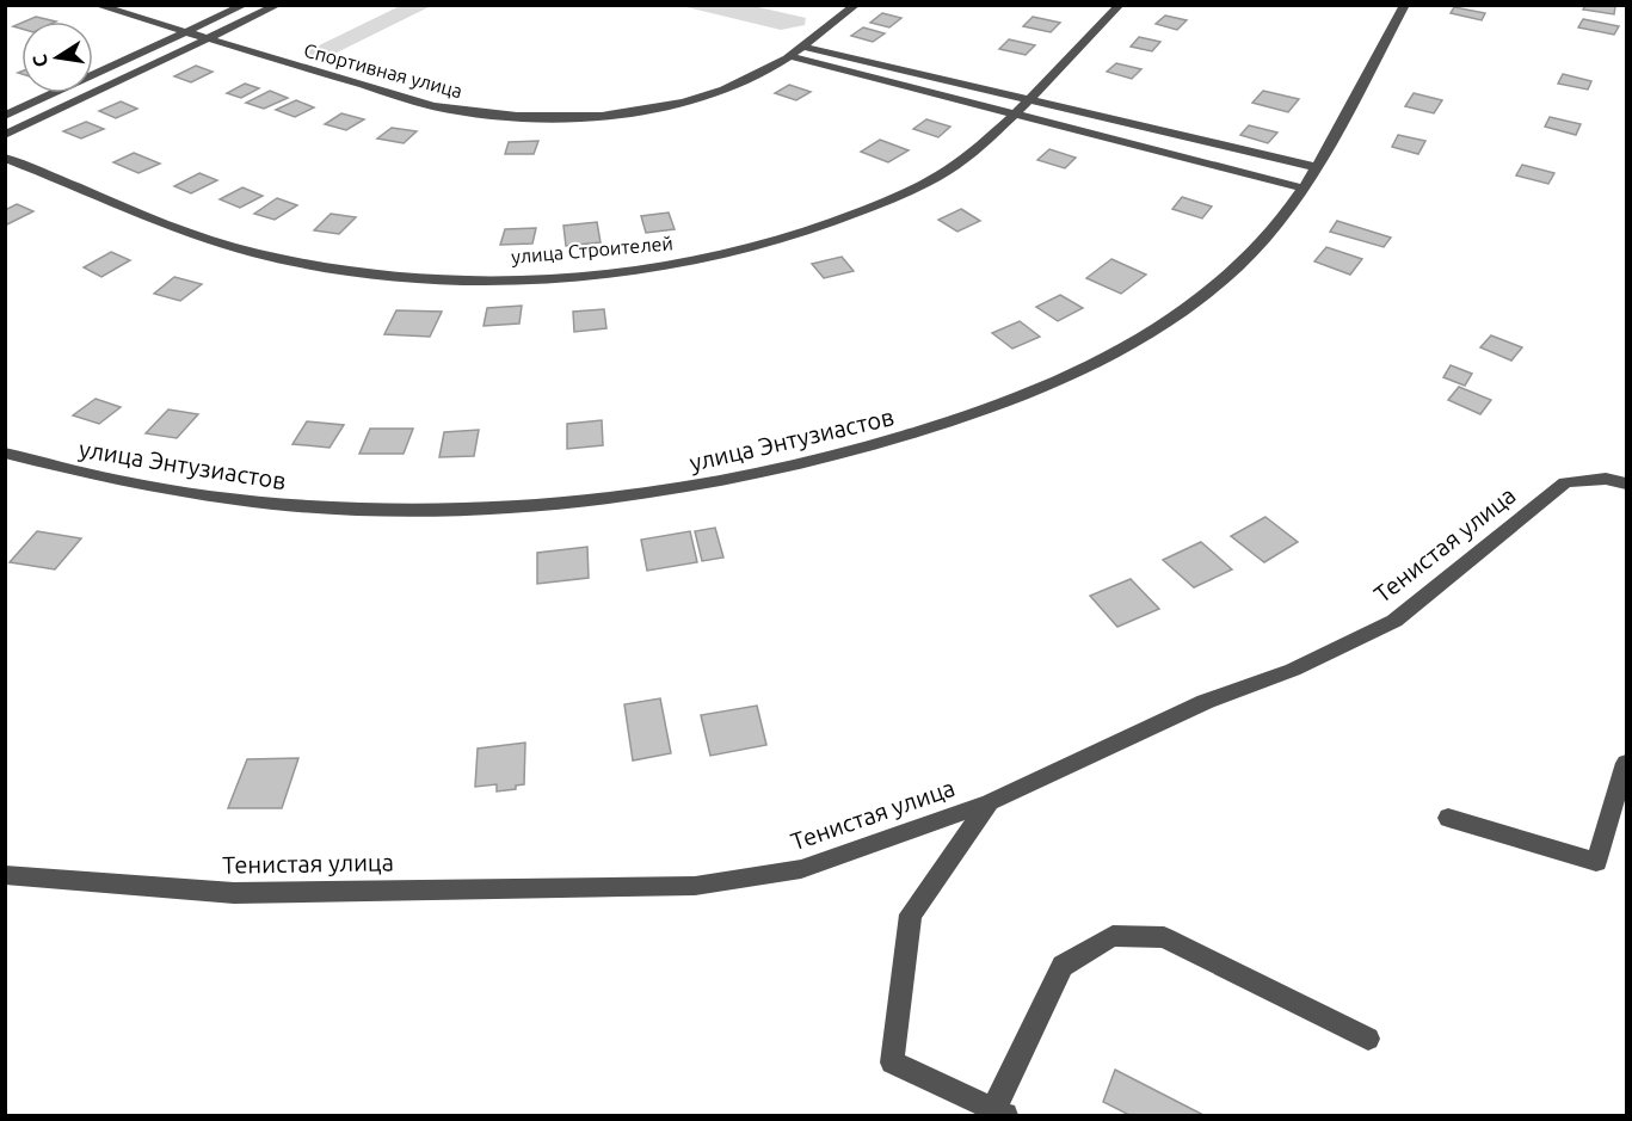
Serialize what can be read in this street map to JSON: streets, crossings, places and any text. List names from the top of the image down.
{
  "streets": {
    "street": [
      "Спортивная улица",
      "улица Строителей",
      "улица Энтузиастов",
      "Тенистая улица"
    ]
  },
  "north": "left"
}
